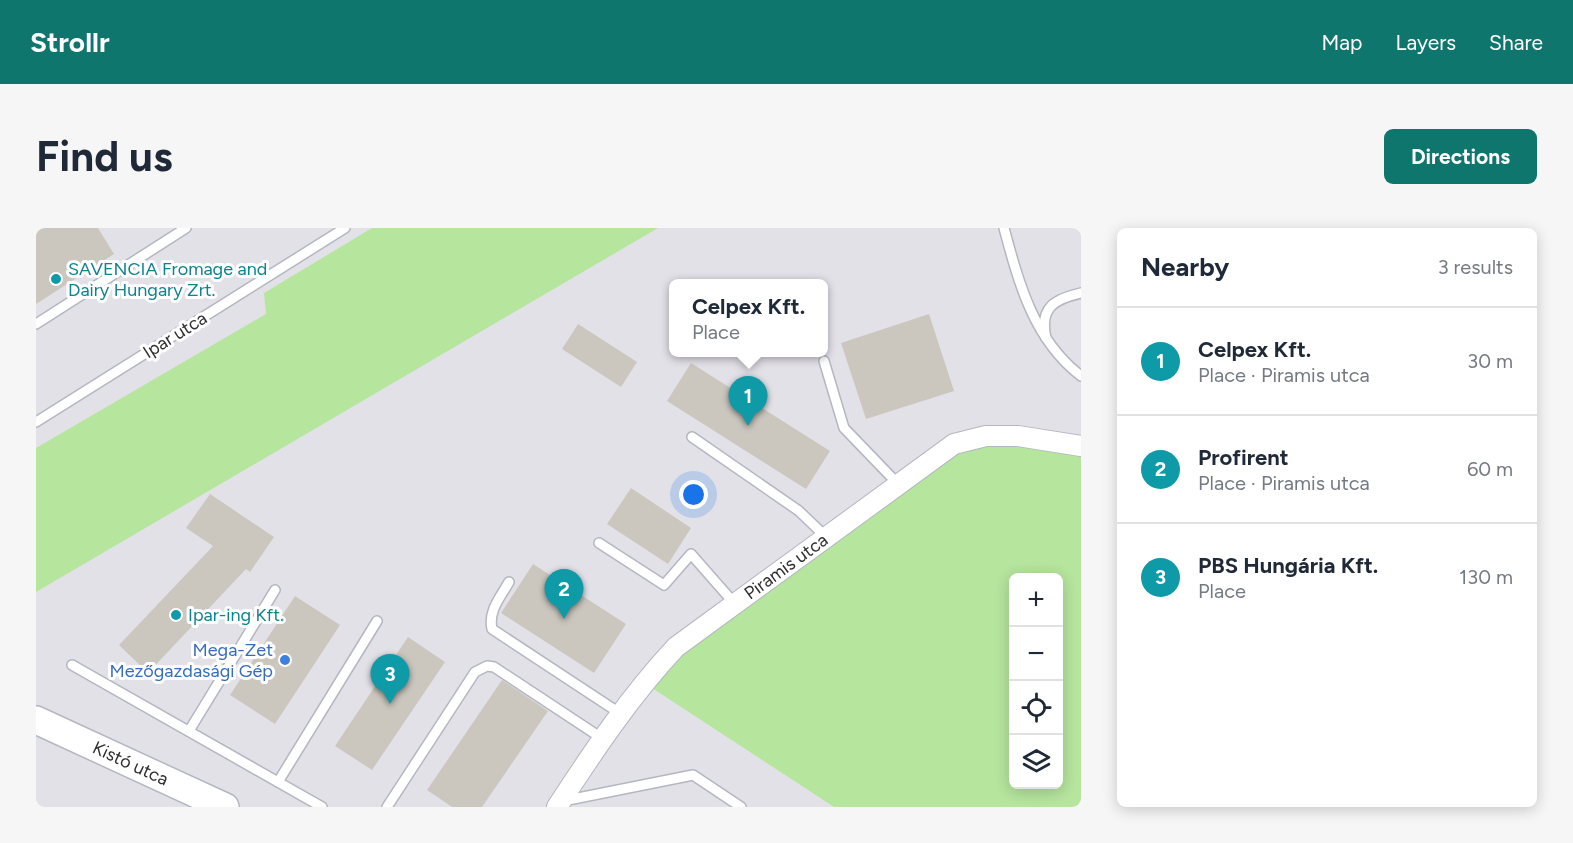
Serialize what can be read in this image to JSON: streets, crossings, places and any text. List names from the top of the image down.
{
  "streets": {
    "street": ["Piramis utca", "Kistó utca"],
    "lane": ["Ipar utca"]
  },
  "places": ["SAVENCIA Fromage and Dairy Hungary Zrt.", "Ipar-ing Kft.", "Mega-Zet Mezőgazdasági Gép"],
  "page": {
    "header": "Strollr",
    "nav": ["Map", "Layers", "Share"],
    "buttons": "Directions",
    "title": "Find us",
    "heading": ["Nearby", "3 results"],
    "popup": ["Celpex Kft.", "Place"],
    "list": [
      {
        "mark": "1",
        "name": "Celpex Kft.",
        "note": "Place · Piramis utca",
        "value": "30 m"
      },
      {
        "mark": "2",
        "name": "Profirent",
        "note": "Place · Piramis utca",
        "value": "60 m"
      },
      {
        "mark": "3",
        "name": "PBS Hungária Kft.",
        "note": "Place",
        "value": "130 m"
      }
    ],
    "pins": ["1", "2", "3"],
    "map_buttons": ["+", "−"]
  }
}
